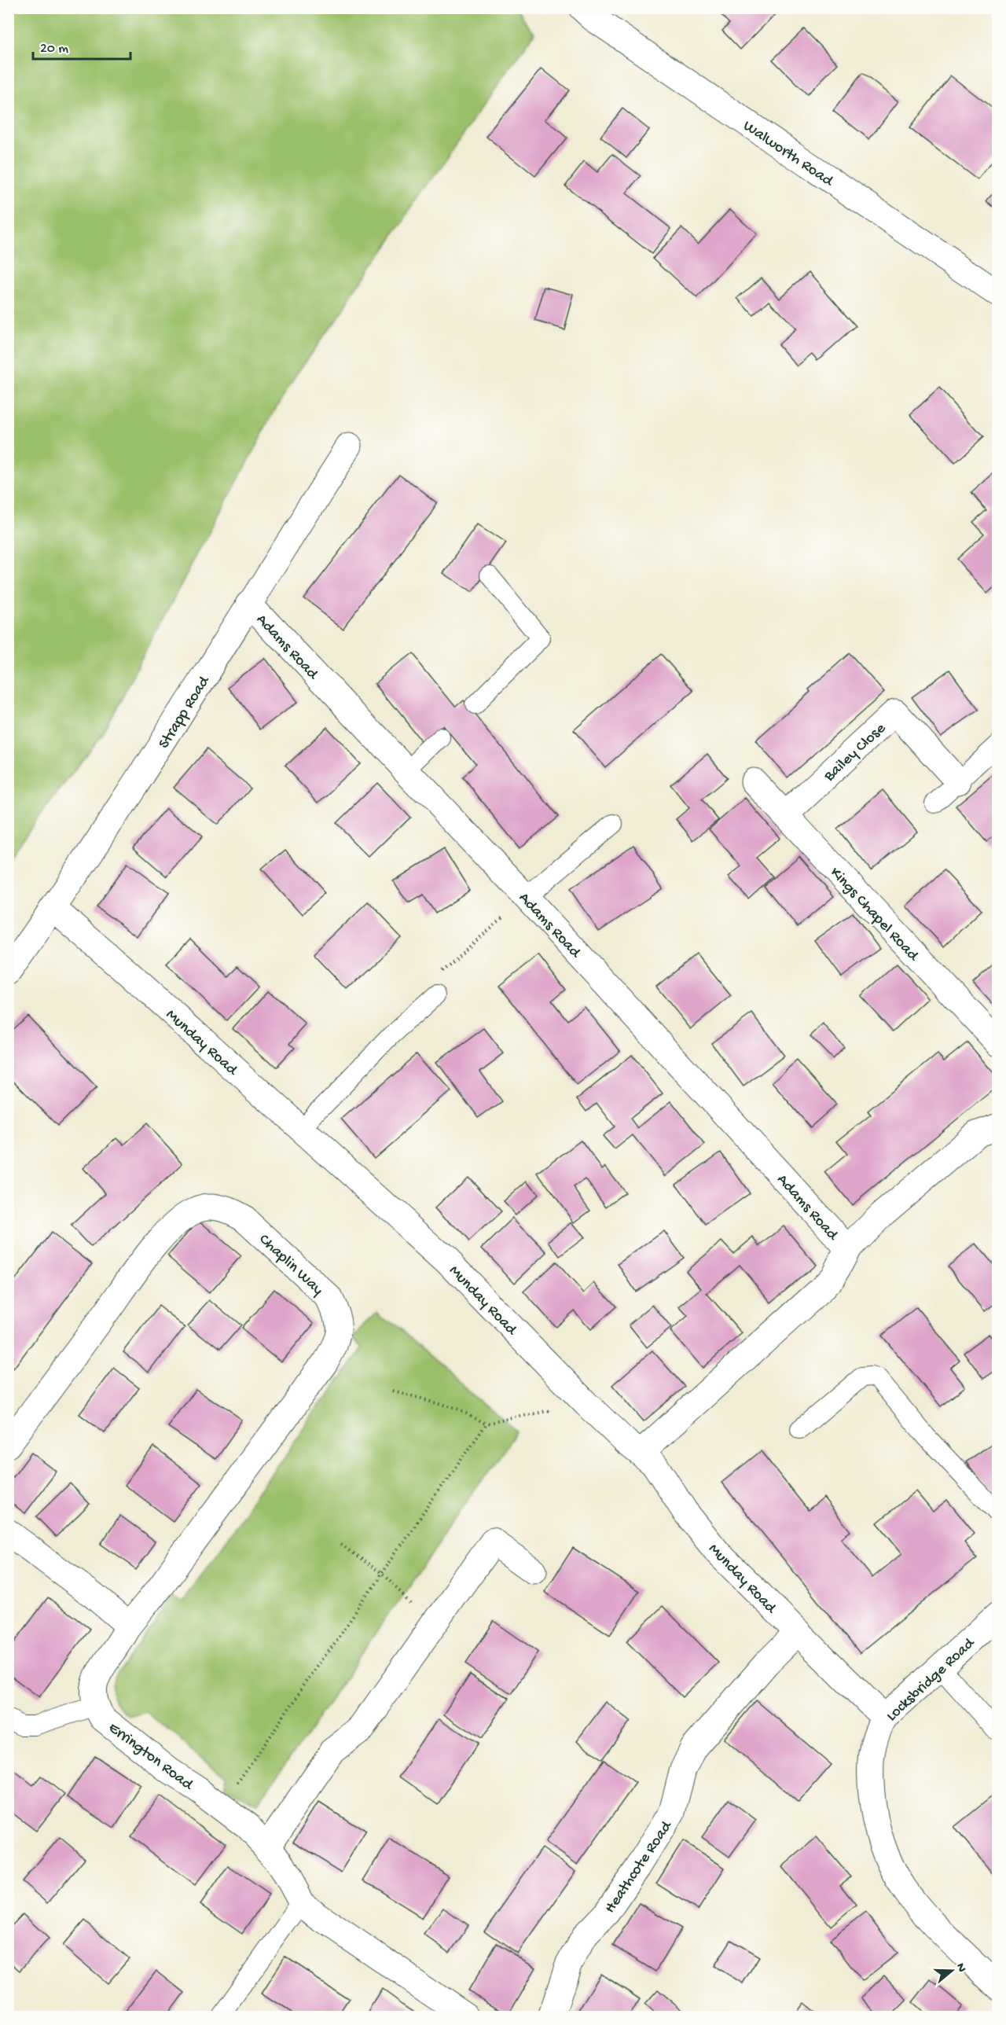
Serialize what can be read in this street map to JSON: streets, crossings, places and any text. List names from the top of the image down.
{
  "streets": {
    "street": [
      "Walworth Road",
      "Adams Road",
      "Strapp Road",
      "Bailey Close",
      "Kings Chapel Road",
      "Munday Road",
      "Chaplin Way",
      "Locksbridge Road",
      "Errington Road",
      "Heathcote Road"
    ]
  },
  "crossings": [
    ["Adams Road", "Strapp Road"],
    ["Strapp Road", "Munday Road"],
    ["Bailey Close", "Kings Chapel Road"],
    ["Munday Road", "Locksbridge Road"],
    ["Munday Road", "Heathcote Road"]
  ],
  "scale_bar": "20 m",
  "north": "right"
}
